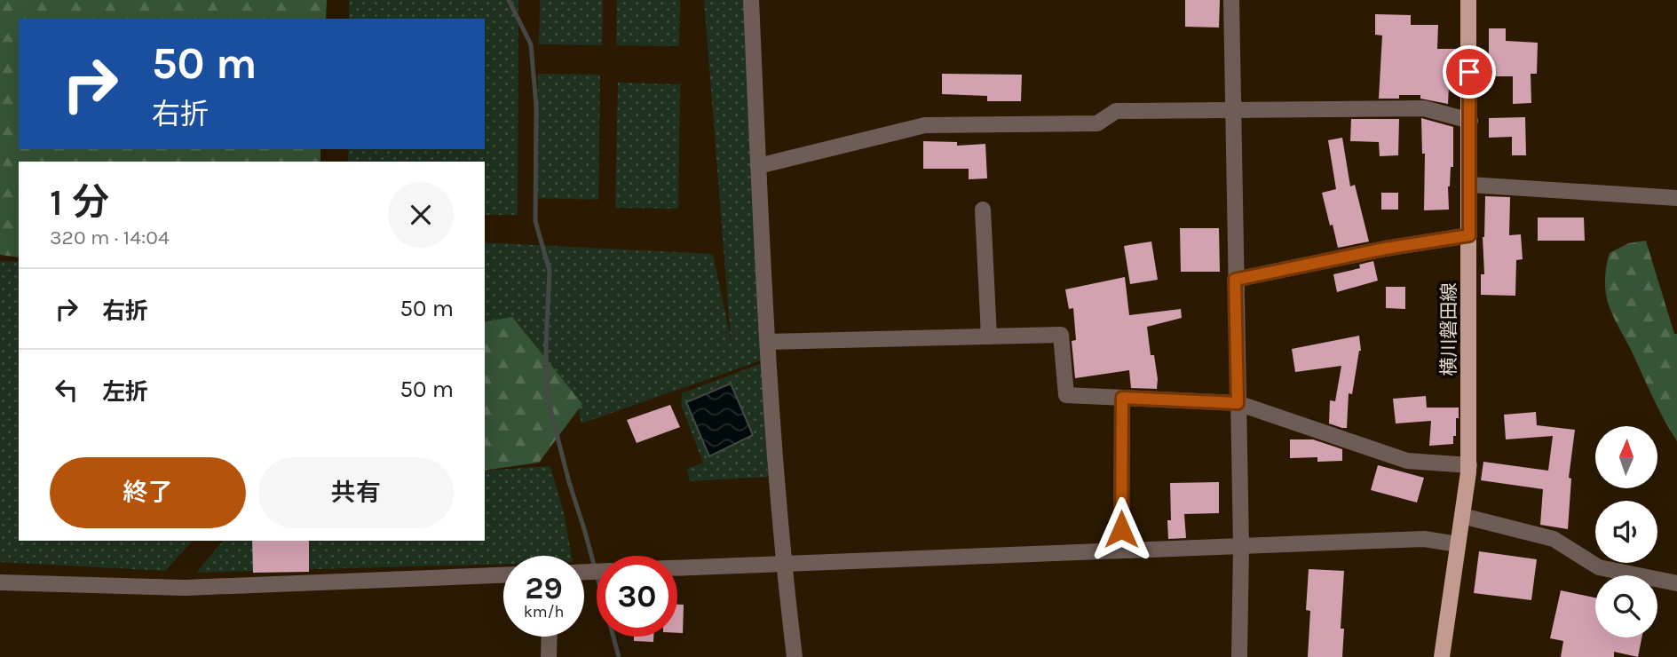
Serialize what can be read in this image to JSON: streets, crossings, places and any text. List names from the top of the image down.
{
  "streets": {
    "main road": ["横川磐田線"]
  },
  "north": "top",
  "page": {
    "turn": ["50 m", "右折"],
    "heading": ["1 分", "320 m · 14:04"],
    "list": [
      {
        "name": "右折",
        "value": "50 m"
      },
      {
        "name": "左折",
        "value": "50 m"
      }
    ],
    "buttons": ["終了", "共有"],
    "speed": "29 km/h",
    "limit": "30"
  }
}
